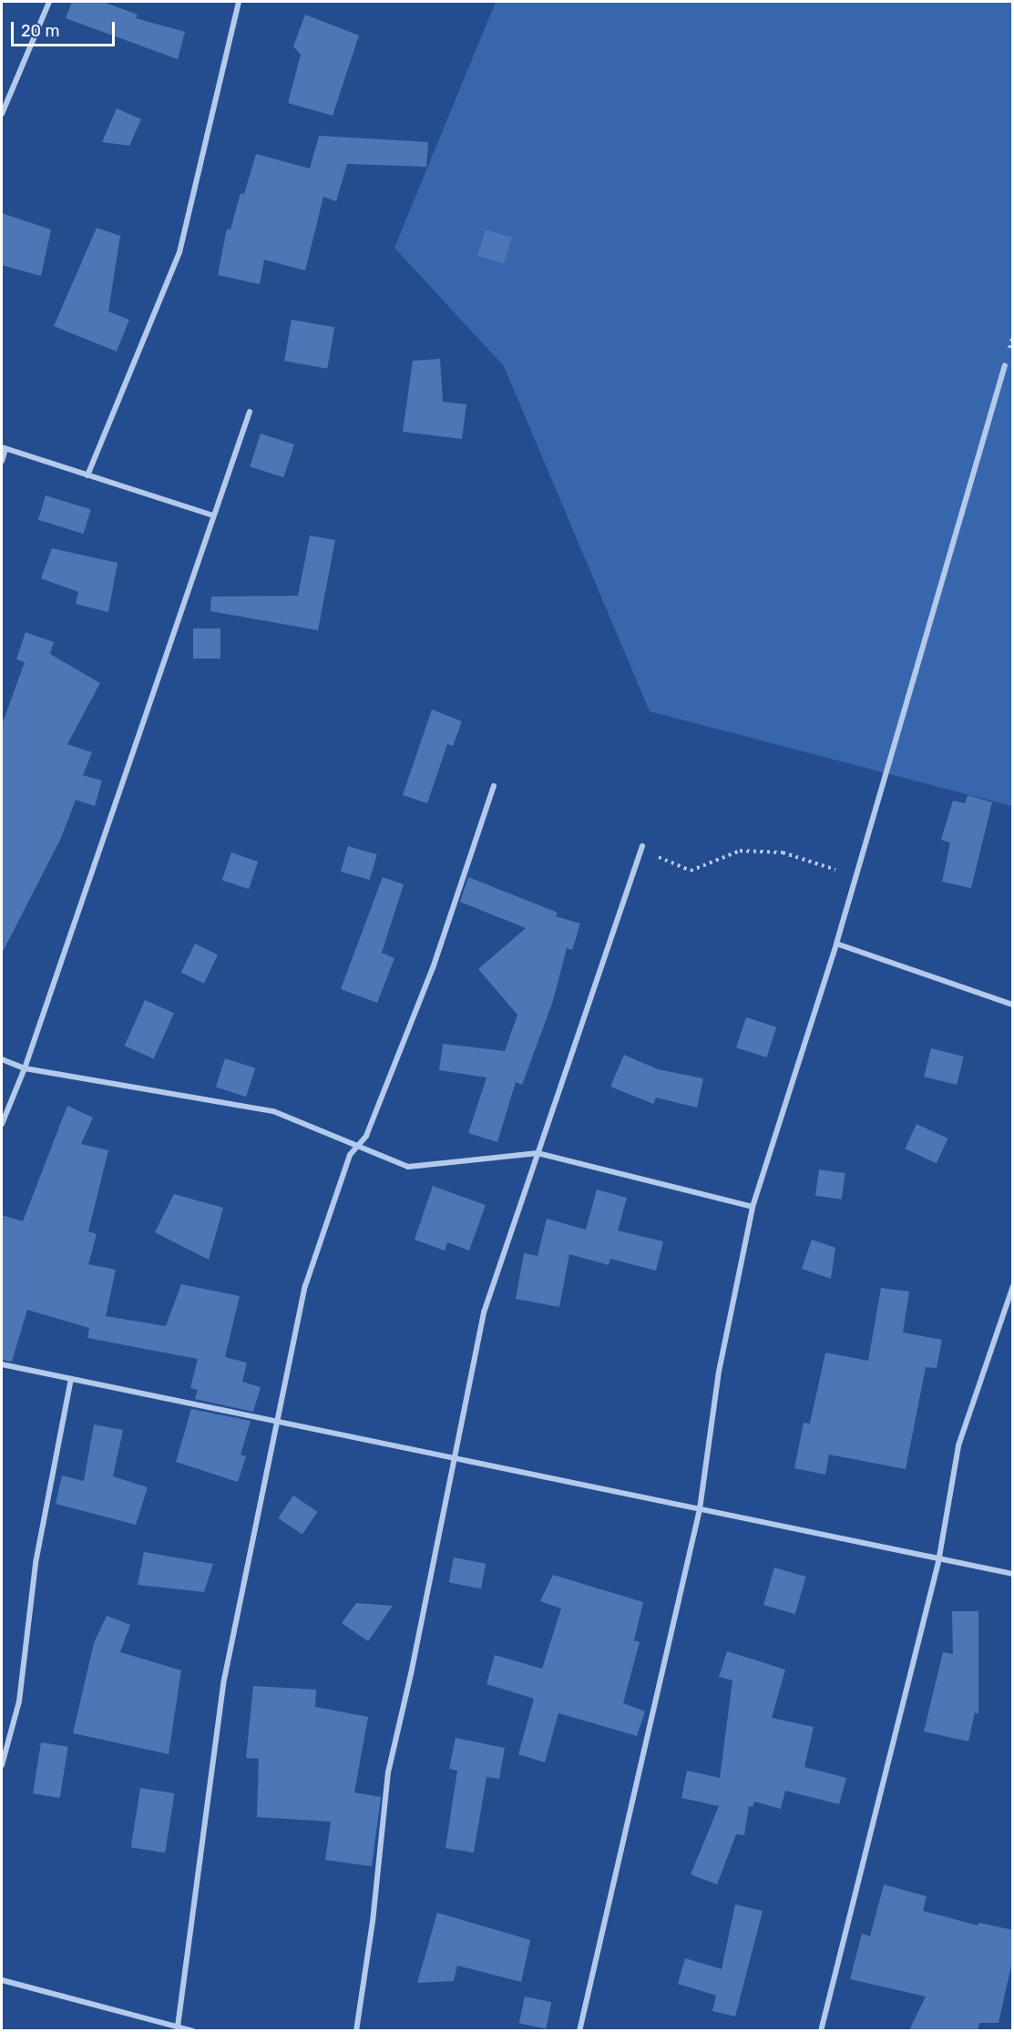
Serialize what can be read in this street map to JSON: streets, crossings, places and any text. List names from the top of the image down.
{
  "scale_bar": "20 m"
}
